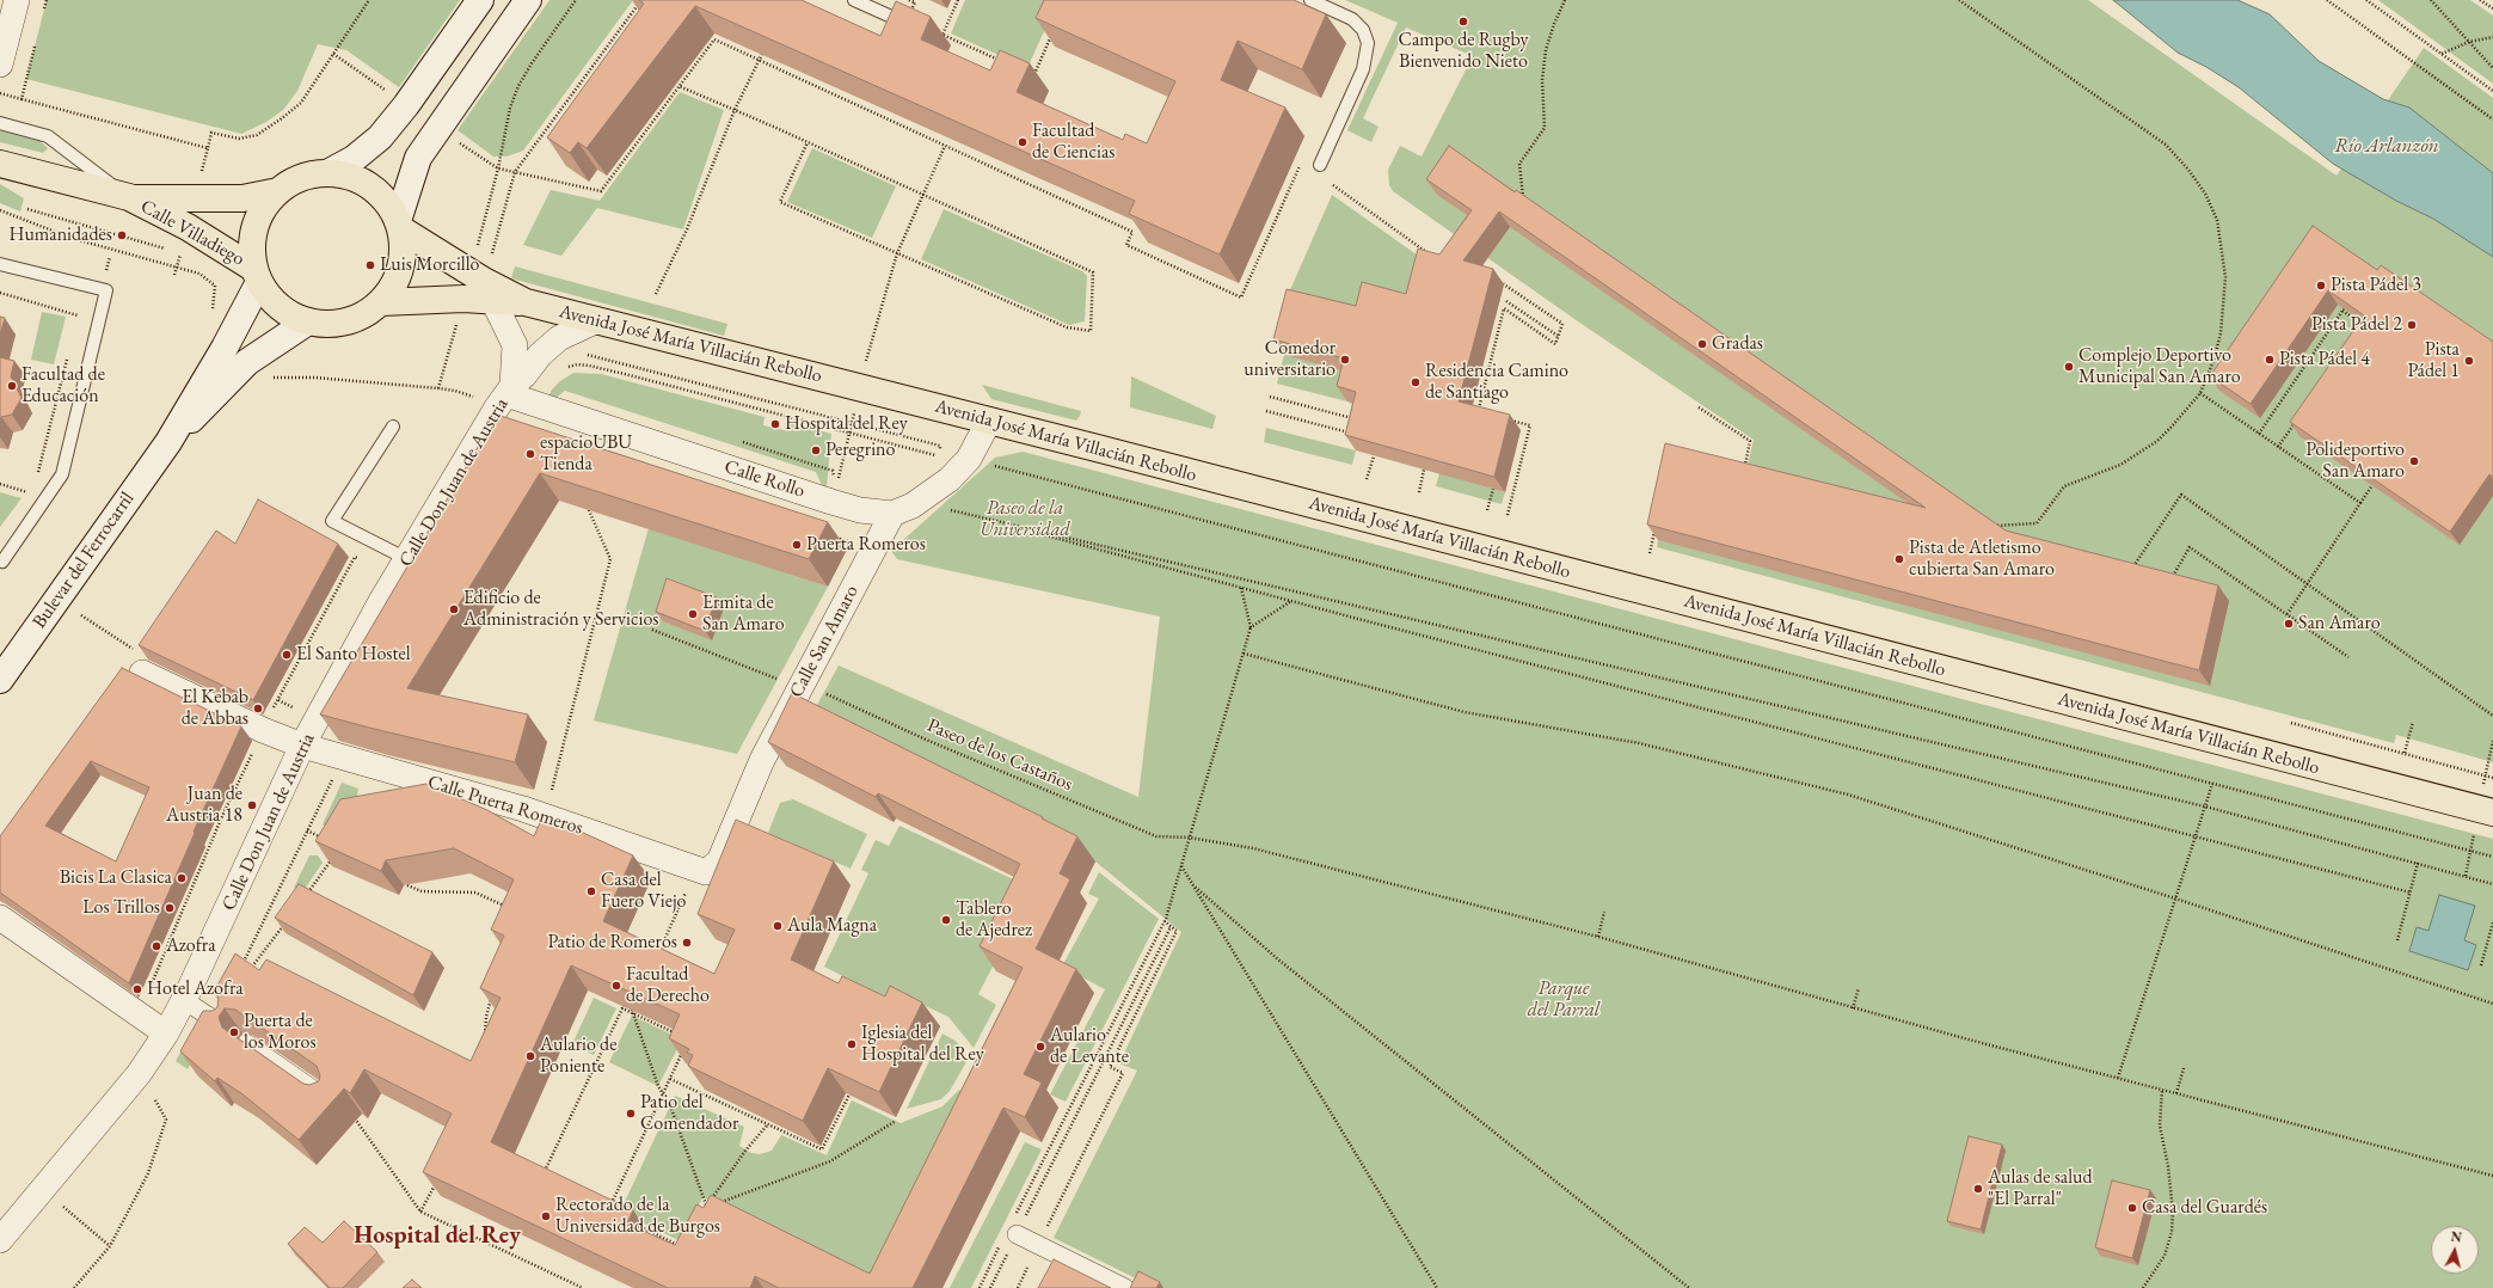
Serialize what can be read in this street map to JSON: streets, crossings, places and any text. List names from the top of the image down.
{
  "streets": {
    "highway": ["Calle Villadiego", "Avenida José María Villacián Rebollo"],
    "main road": ["Bulevar del Ferrocarril"],
    "street": [
      "Calle Rollo",
      "Calle Don Juan de Austria",
      "Calle San Amaro",
      "Calle Puerta Romeros"
    ],
    "path": ["Paseo de los Castaños"]
  },
  "crossings": [
    ["Calle Villadiego", "Avenida José María Villacián Rebollo"],
    ["Calle Villadiego", "Bulevar del Ferrocarril"],
    ["Avenida José María Villacián Rebollo", "Calle Rollo"],
    ["Avenida José María Villacián Rebollo", "Calle Don Juan de Austria"],
    ["Avenida José María Villacián Rebollo", "Bulevar del Ferrocarril"],
    ["Calle Rollo", "Calle Don Juan de Austria"],
    ["Calle Rollo", "Calle San Amaro"],
    ["Calle Don Juan de Austria", "Calle Puerta Romeros"],
    ["Calle San Amaro", "Paseo de los Castaños"],
    ["Calle San Amaro", "Calle Puerta Romeros"]
  ],
  "districts": ["Hospital del Rey"],
  "water": ["Río Arlanzón"],
  "parks": ["Paseo de la Universidad", "Parque del Parral"],
  "places": [
    "Campo de Rugby Bienvenido Nieto",
    "Facultad de Ciencias",
    "Humanidades",
    "Luis Morcillo",
    "Pista Pádel 3",
    "Pista Pádel 2",
    "Gradas",
    "Comedor universitario",
    "Pista Pádel 4",
    "Pista Pádel 1",
    "Complejo Deportivo Municipal San Amaro",
    "Residencia Camino de Santiago",
    "Facultad de Educación",
    "Hospital del Rey",
    "Peregrino",
    "espacioUBU Tienda",
    "Polideportivo San Amaro",
    "Puerta Romeros",
    "Pista de Atletismo cubierta San Amaro",
    "Edificio de Administración y Servicios",
    "Ermita de San Amaro",
    "San Amaro",
    "El Santo Hostel",
    "El Kebab de Abbas",
    "Juan de Austria 18",
    "Bicis La Clasica",
    "Casa del Fuero Viejo",
    "Los Trillos",
    "Tablero de Ajedrez",
    "Aula Magna",
    "Patio de Romeros",
    "Azofra",
    "Facultad de Derecho",
    "Hotel Azofra",
    "Puerta de los Moros",
    "Iglesia del Hospital del Rey",
    "Aulario de Levante",
    "Aulario de Poniente",
    "Patio del Comendador",
    "Aulas de salud \"El Parral\"",
    "Casa del Guardés",
    "Rectorado de la Universidad de Burgos"
  ],
  "north": "top"
}
